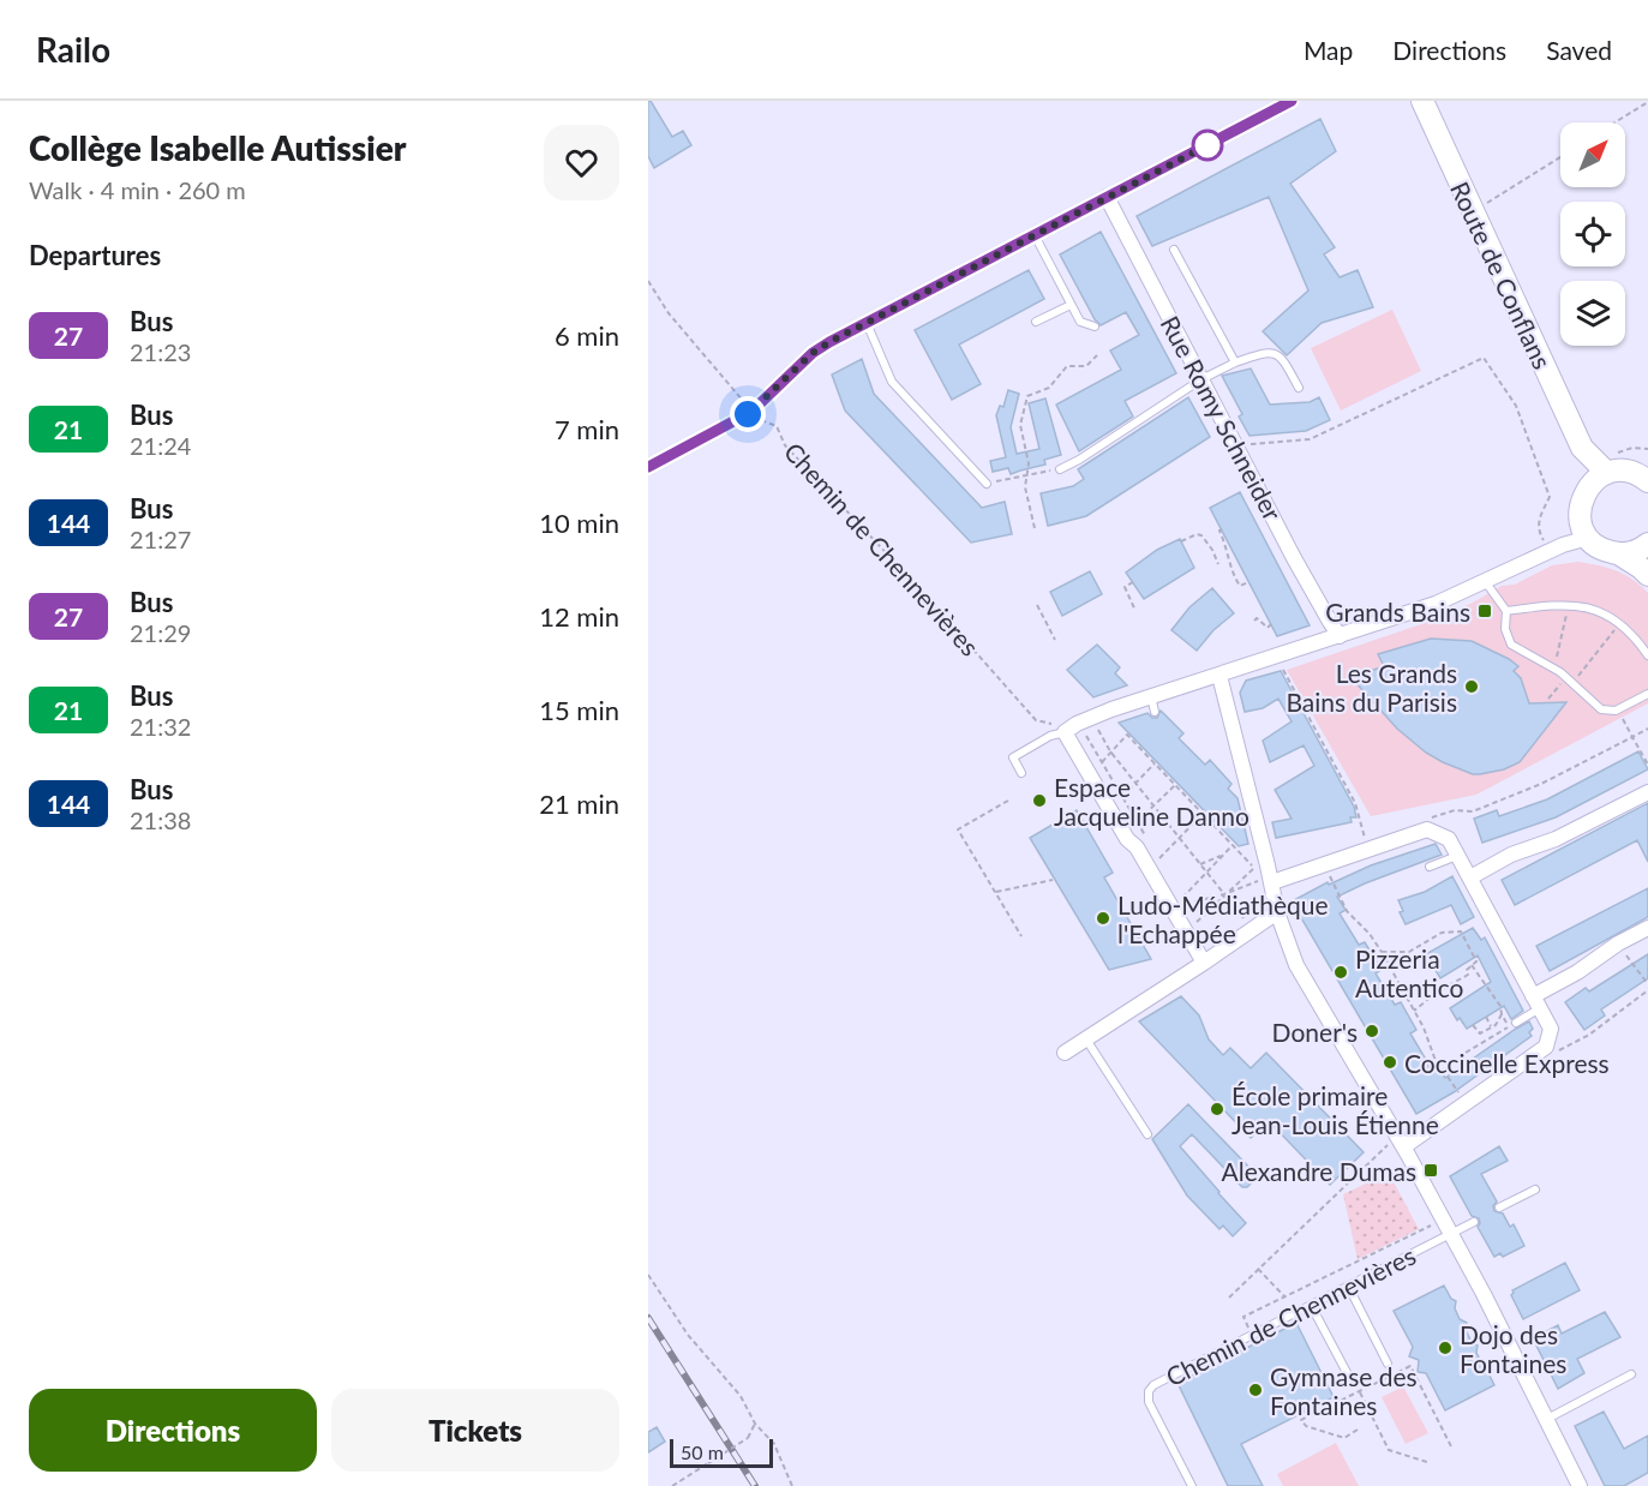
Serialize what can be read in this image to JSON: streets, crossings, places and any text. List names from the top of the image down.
{
  "streets": {
    "main road": ["Route de Conflans"],
    "street": ["Rue Romy Schneider"],
    "lane": ["Chemin de Chennevières"]
  },
  "places": {
    "transit": ["Grands Bains", "Alexandre Dumas"],
    "other": [
      "Les Grands Bains du Parisis",
      "Espace Jacqueline Danno",
      "Ludo-Médiathèque l'Echappée",
      "Pizzeria Autentico",
      "Doner's",
      "Coccinelle Express",
      "École primaire Jean-Louis Étienne",
      "Dojo des Fontaines",
      "Gymnase des Fontaines"
    ]
  },
  "lines": ["bus line 27"],
  "scale_bar": "50 m",
  "north": "top right",
  "page": {
    "header": "Railo",
    "nav": ["Map", "Directions", "Saved"],
    "heading": [
      ["Collège Isabelle Autissier", "Walk · 4 min · 260 m"],
      "Departures"
    ],
    "list": [
      {
        "mark": "27",
        "name": "Bus",
        "note": "21:23",
        "value": "6 min"
      },
      {
        "mark": "21",
        "name": "Bus",
        "note": "21:24",
        "value": "7 min"
      },
      {
        "mark": "144",
        "name": "Bus",
        "note": "21:27",
        "value": "10 min"
      },
      {
        "mark": "27",
        "name": "Bus",
        "note": "21:29",
        "value": "12 min"
      },
      {
        "mark": "21",
        "name": "Bus",
        "note": "21:32",
        "value": "15 min"
      },
      {
        "mark": "144",
        "name": "Bus",
        "note": "21:38",
        "value": "21 min"
      }
    ],
    "buttons": ["Directions", "Tickets"],
    "scale": "50 m"
  }
}
